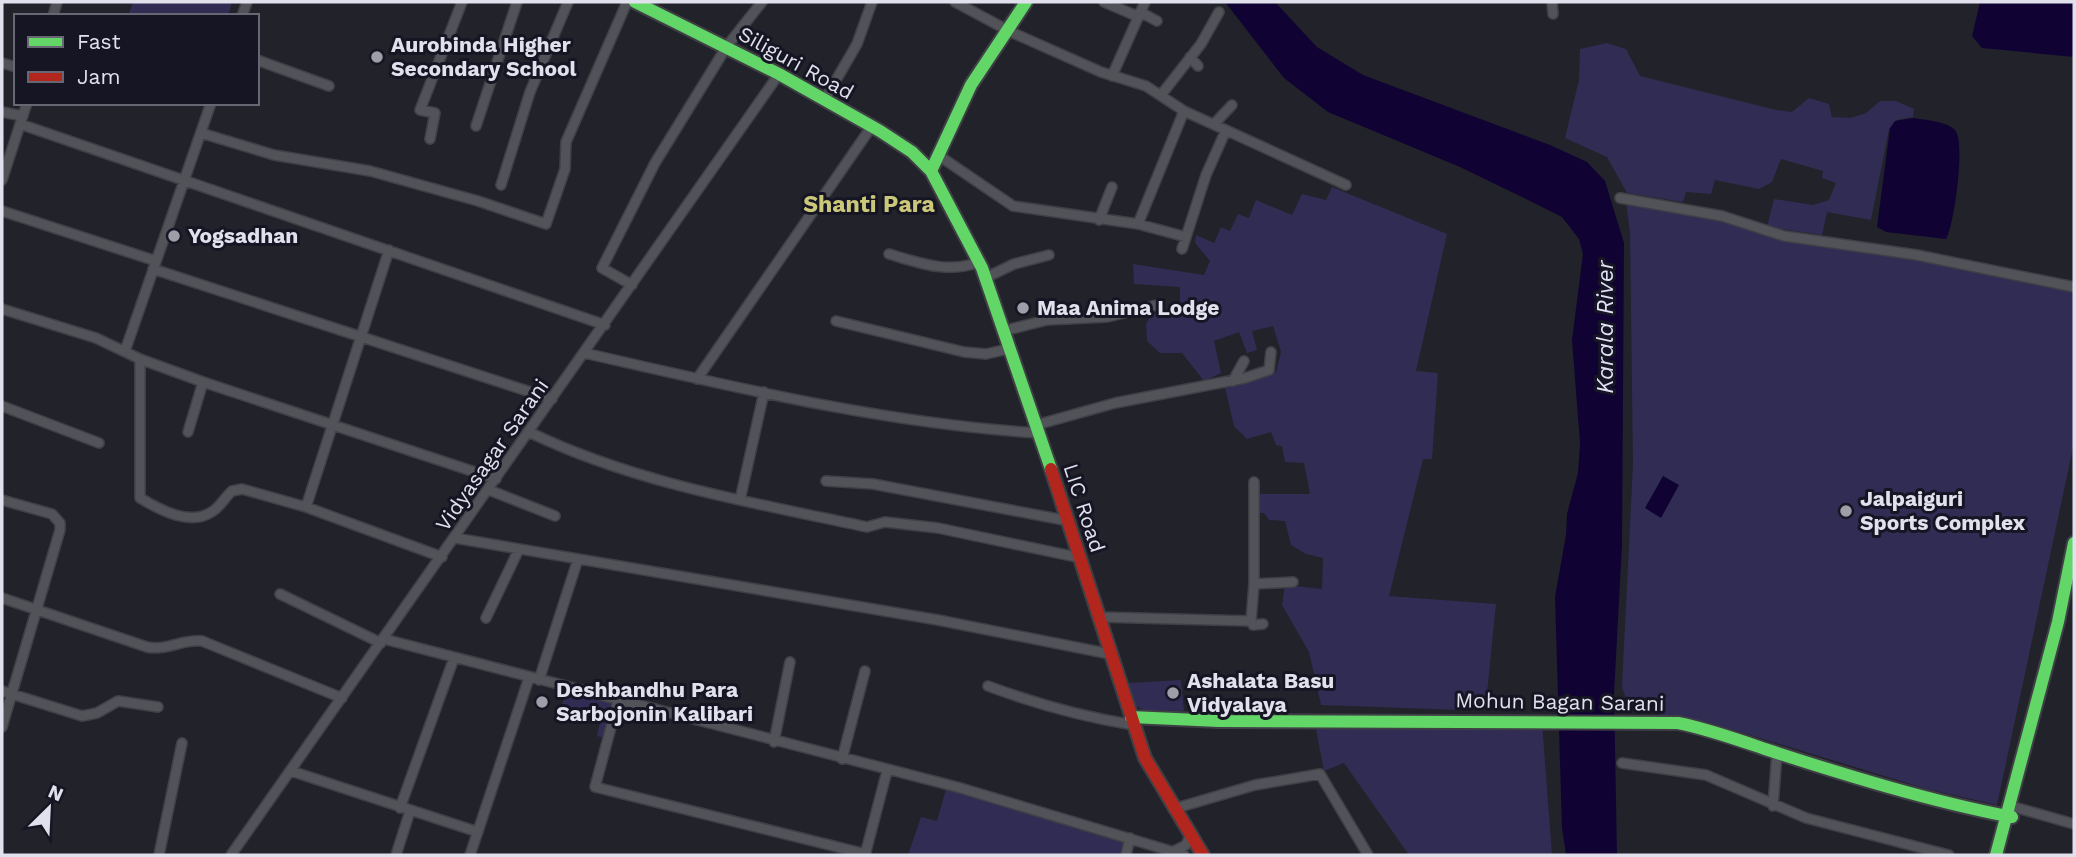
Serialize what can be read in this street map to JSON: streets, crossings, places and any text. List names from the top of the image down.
{
  "streets": {
    "street": [
      "Siliguri Road",
      "Vidyasagar Sarani",
      "LIC Road",
      "Mohun Bagan Sarani"
    ]
  },
  "crossings": [
    ["Siliguri Road", "Vidyasagar Sarani"],
    ["Siliguri Road", "LIC Road"],
    ["LIC Road", "Mohun Bagan Sarani"]
  ],
  "districts": ["Shanti Para"],
  "water": ["Karala River"],
  "places": [
    "Aurobinda Higher Secondary School",
    "Yogsadhan",
    "Maa Anima Lodge",
    "Jalpaiguri Sports Complex",
    "Ashalata Basu Vidyalaya",
    "Deshbandhu Para Sarbojonin Kalibari"
  ],
  "legend": ["Fast", "Jam"],
  "north": "top right"
}
